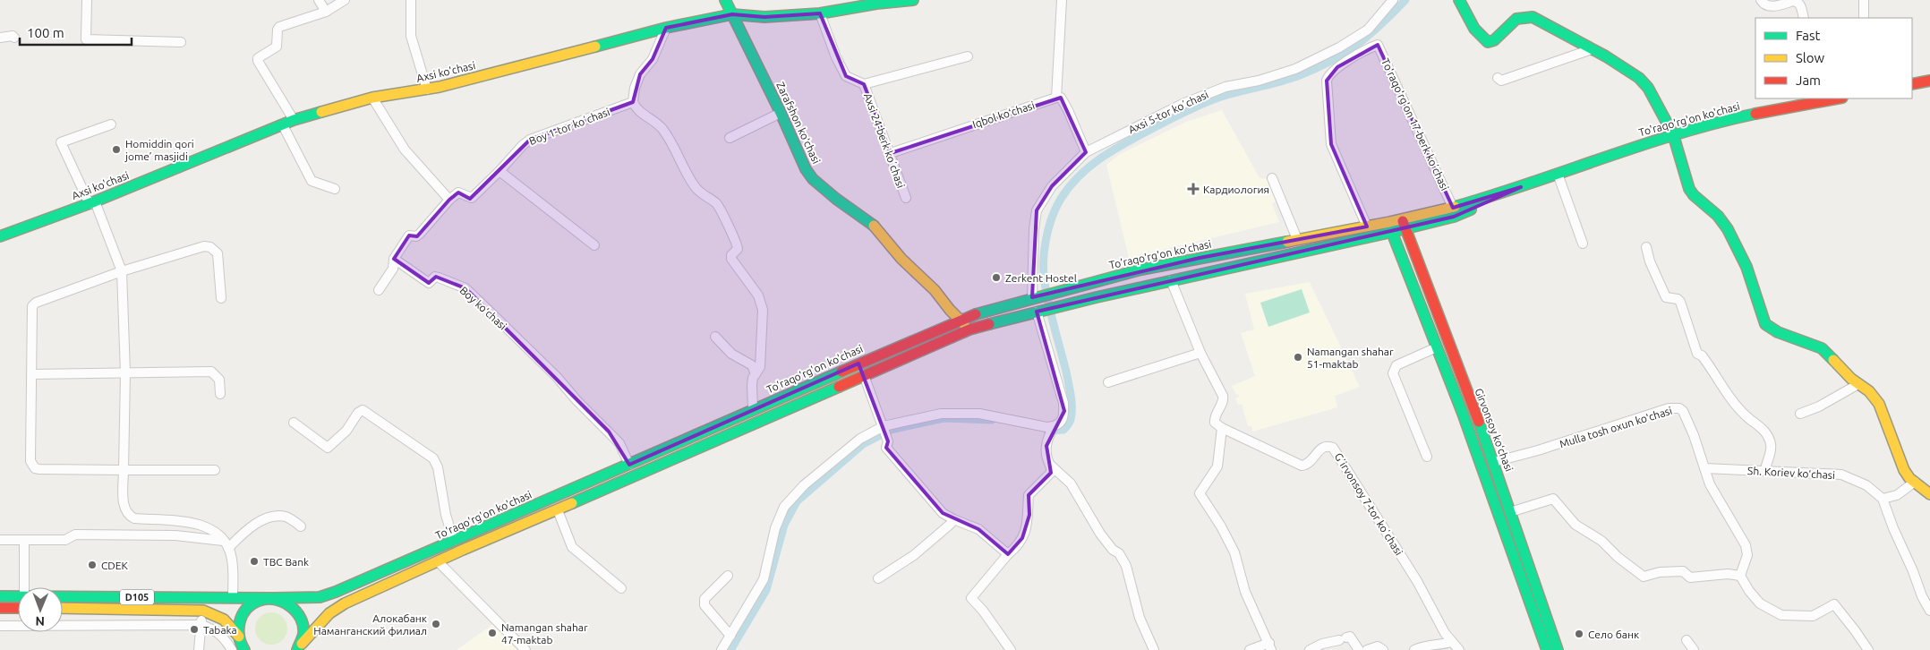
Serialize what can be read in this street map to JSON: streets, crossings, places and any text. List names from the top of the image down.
{
  "streets": {
    "main road": [
      "Axsi ko'chasi",
      "To'raqo'rg'on ko'chasi",
      "Zarafshon koʻchasi",
      "Girvonsoy koʻchasi",
      "D105"
    ],
    "street": [
      "Аxsi 5-tor koʼchasi",
      "Iqbol koʻchasi",
      "To'raqo'rg'on 17-berk koʼchasi",
      "Boy 1-tor koʼchasi",
      "Аxsi 24-berk koʼchasi",
      "Boy koʻchasi",
      "Mulla tosh oxun koʻchasi",
      "Sh. Koriev koʻchasi",
      "Gʼirvonsoy 7-tor koʼchasi"
    ]
  },
  "crossings": [
    ["Axsi ko'chasi", "Zarafshon koʻchasi"],
    ["Axsi ko'chasi", "Аxsi 24-berk koʼchasi"],
    ["Аxsi 5-tor koʼchasi", "To'raqo'rg'on ko'chasi"],
    ["Iqbol koʻchasi", "Аxsi 24-berk koʼchasi"],
    ["To'raqo'rg'on ko'chasi", "Zarafshon koʻchasi"],
    ["To'raqo'rg'on ko'chasi", "To'raqo'rg'on 17-berk koʼchasi"],
    ["To'raqo'rg'on ko'chasi", "Boy koʻchasi"],
    ["To'raqo'rg'on ko'chasi", "Girvonsoy koʻchasi"],
    ["To'raqo'rg'on ko'chasi", "D105"],
    ["Mulla tosh oxun koʻchasi", "Girvonsoy koʻchasi"],
    ["Mulla tosh oxun koʻchasi", "Sh. Koriev koʻchasi"]
  ],
  "places": {
    "other": [
      "Homiddin qori jome’ masjidi",
      "Zerkent Hostel",
      "Namangan shahar 51-maktab",
      "TBC Bank",
      "CDEK",
      "Алокабанк Наманганский филиал",
      "Tabaka",
      "Namangan shahar 47-maktab",
      "Село банк"
    ],
    "health": ["Кардиология"]
  },
  "legend": ["Fast", "Slow", "Jam"],
  "scale_bar": "100 m",
  "north": "bottom"
}
